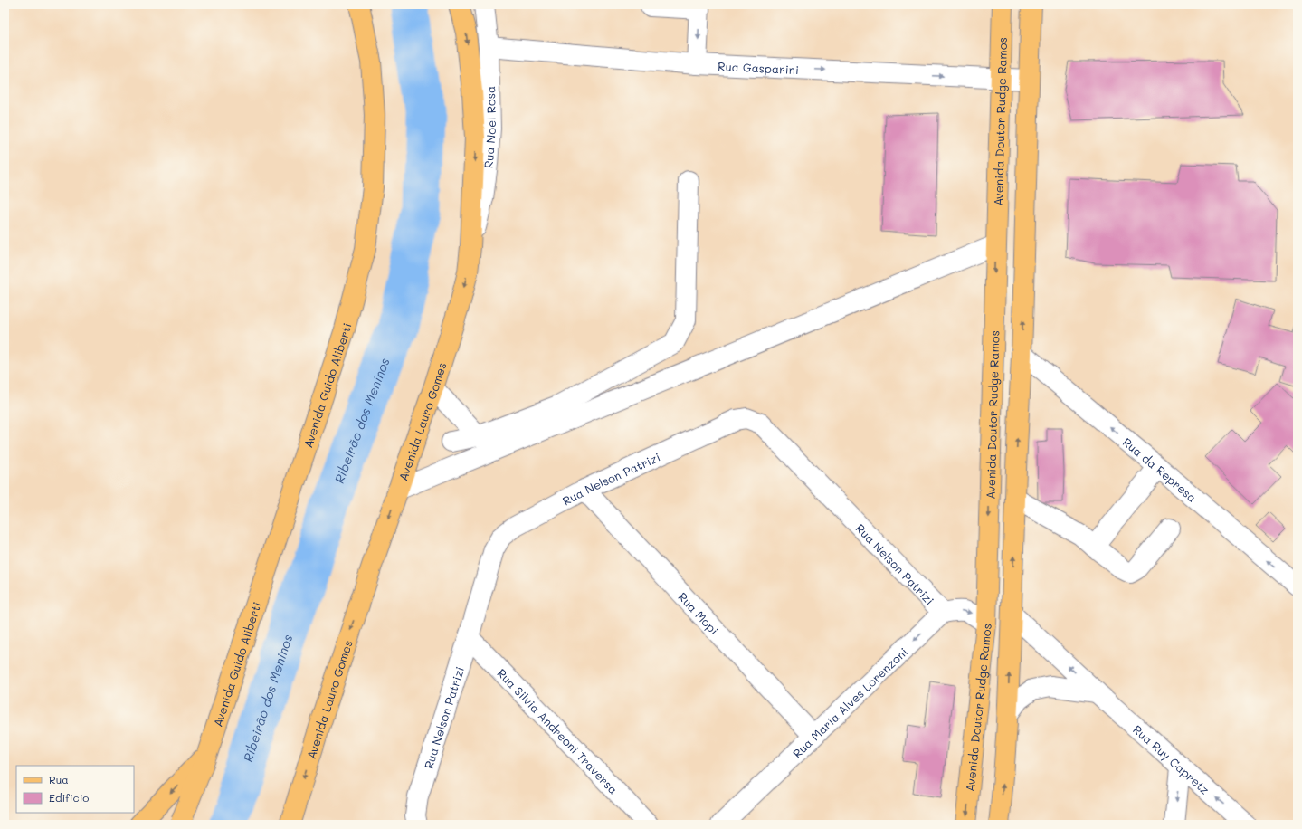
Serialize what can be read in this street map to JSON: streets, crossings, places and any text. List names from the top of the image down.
{
  "streets": {
    "main road": ["Avenida Doutor Rudge Ramos", "Avenida Guido Aliberti", "Avenida Lauro Gomes"],
    "street": [
      "Rua Gasparini",
      "Rua Noel Rosa",
      "Rua da Represa",
      "Rua Nelson Patrizi",
      "Rua Mopi",
      "Rua Maria Alves Lorenzoni",
      "Rua Silvia Andreoni Traversa",
      "Rua Ruy Capretz"
    ]
  },
  "crossings": [
    ["Rua Gasparini", "Avenida Doutor Rudge Ramos"],
    ["Rua Gasparini", "Rua Noel Rosa"],
    ["Rua Noel Rosa", "Avenida Lauro Gomes"],
    ["Rua Nelson Patrizi", "Rua Mopi"],
    ["Rua Nelson Patrizi", "Rua Maria Alves Lorenzoni"],
    ["Rua Nelson Patrizi", "Rua Silvia Andreoni Traversa"],
    ["Rua Mopi", "Rua Maria Alves Lorenzoni"]
  ],
  "one_way": [
    "Rua Gasparini",
    "Avenida Lauro Gomes",
    "Rua da Represa",
    "Rua Maria Alves Lorenzoni",
    "Rua Ruy Capretz"
  ],
  "water": ["Ribeirão dos Meninos"],
  "legend": ["Rua", "Edifício"]
}
